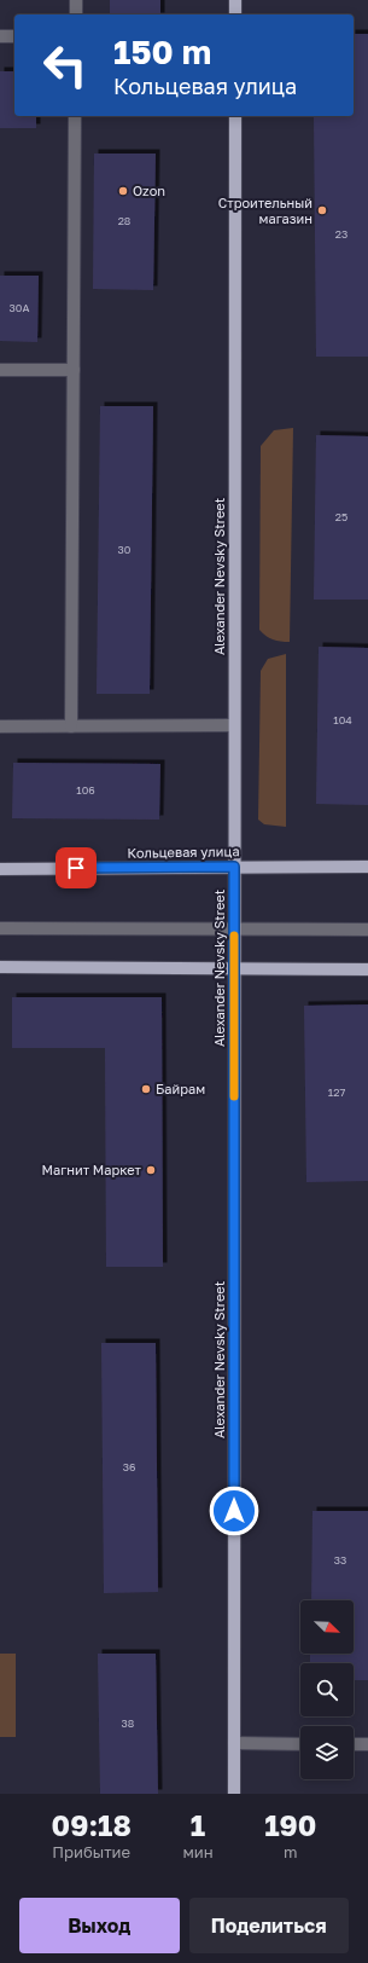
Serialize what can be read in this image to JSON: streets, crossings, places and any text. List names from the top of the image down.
{
  "streets": {
    "main road": ["Alexander Nevsky Street", "Кольцевая улица"]
  },
  "crossings": [
    ["Alexander Nevsky Street", "Кольцевая улица"]
  ],
  "places": [
    "Ozon",
    "Строительный магазин",
    "Байрам",
    "Магнит Маркет"
  ],
  "house_numbers": [
    "28",
    "23",
    "30А",
    "25",
    "30",
    "104",
    "106",
    "127",
    "36",
    "33",
    "38"
  ],
  "north": "bottom right",
  "page": {
    "turn": ["150 m", "Кольцевая улица"],
    "eta": [
      "09:18",
      "Прибытие",
      "1",
      "мин",
      "190",
      "m"
    ],
    "buttons": ["Выход", "Поделиться"]
  }
}
